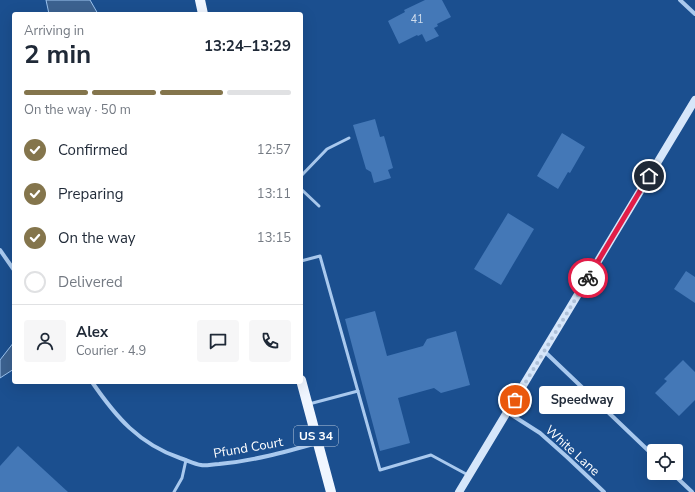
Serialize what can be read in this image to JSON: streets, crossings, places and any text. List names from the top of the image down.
{
  "streets": {
    "main road": ["US 34"],
    "street": ["Pfund Court", "White Lane"]
  },
  "crossings": [
    ["US 34", "Pfund Court"]
  ],
  "places": ["Speedway"],
  "house_numbers": ["41"],
  "page": {
    "heading": ["2 min", "Arriving in", "13:24–13:29"],
    "panel": ["Alex", "Courier · 4.9"],
    "bar": "On the way · 50 m",
    "list": [
      ["Confirmed", "12:57"],
      ["Preparing", "13:11"],
      ["On the way", "13:15"],
      "Delivered"
    ],
    "bubble": "Speedway"
  }
}
